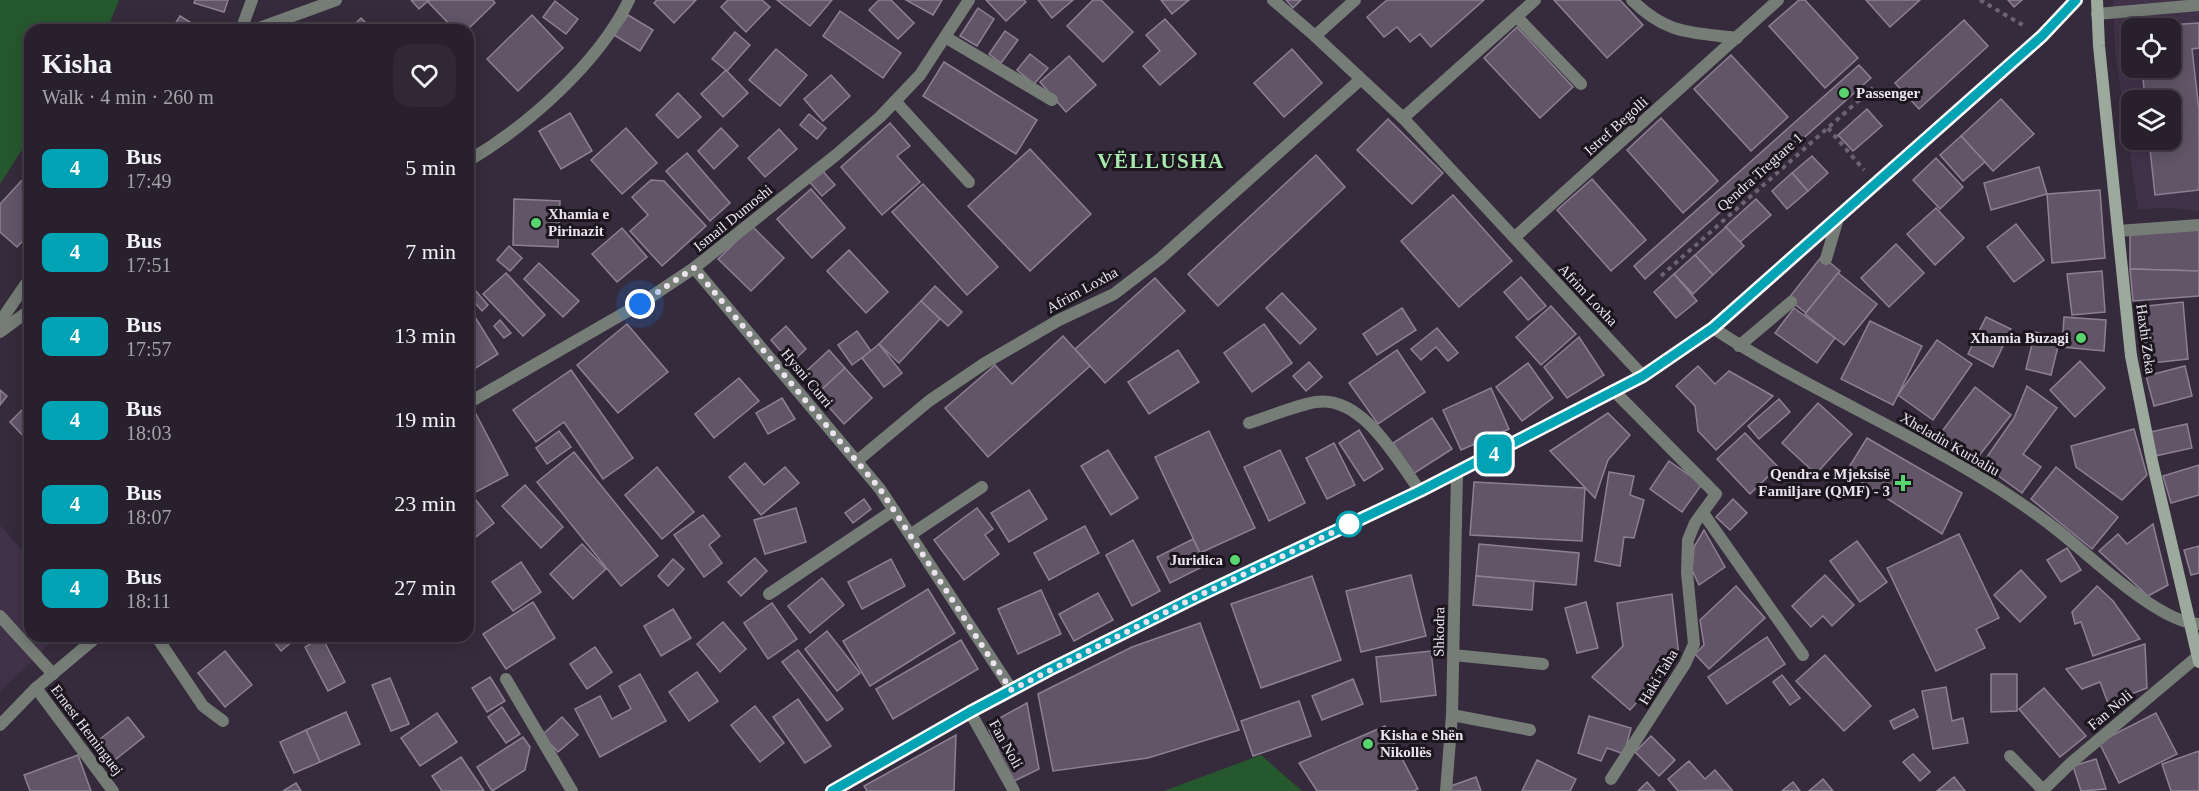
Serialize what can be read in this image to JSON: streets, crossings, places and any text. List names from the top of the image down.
{
  "streets": {
    "street": [
      "Istref Begolli",
      "Ismail Dumoshi",
      "Afrim Loxha",
      "Haxhi Zeka",
      "Hysni Curri",
      "Xheladin Kurbaliu",
      "Shkodra",
      "Haki Taha",
      "Fan Noli",
      "Ernest Heminguej"
    ],
    "path": ["Qendra Tregtare 1"]
  },
  "crossings": [
    ["Istref Begolli", "Afrim Loxha"],
    ["Ismail Dumoshi", "Hysni Curri"],
    ["Afrim Loxha", "Hysni Curri"],
    ["Haxhi Zeka", "Xheladin Kurbaliu"],
    ["Haxhi Zeka", "Fan Noli"]
  ],
  "districts": ["VËLLUSHA"],
  "places": {
    "other": [
      "Passenger",
      "Xhamia e Pirinazit",
      "Xhamia Buzagi",
      "Juridica",
      "Kisha e Shën Nikollës"
    ],
    "health": ["Qendra e Mjeksisë Familjare (QMF) - 3"]
  },
  "lines": ["bus line 4"],
  "page": {
    "on_map": "4",
    "heading": ["Kisha", "Walk · 4 min · 260 m"],
    "list": [
      {
        "mark": "4",
        "name": "Bus",
        "note": "17:49",
        "value": "5 min"
      },
      {
        "mark": "4",
        "name": "Bus",
        "note": "17:51",
        "value": "7 min"
      },
      {
        "mark": "4",
        "name": "Bus",
        "note": "17:57",
        "value": "13 min"
      },
      {
        "mark": "4",
        "name": "Bus",
        "note": "18:03",
        "value": "19 min"
      },
      {
        "mark": "4",
        "name": "Bus",
        "note": "18:07",
        "value": "23 min"
      },
      {
        "mark": "4",
        "name": "Bus",
        "note": "18:11",
        "value": "27 min"
      }
    ]
  }
}
